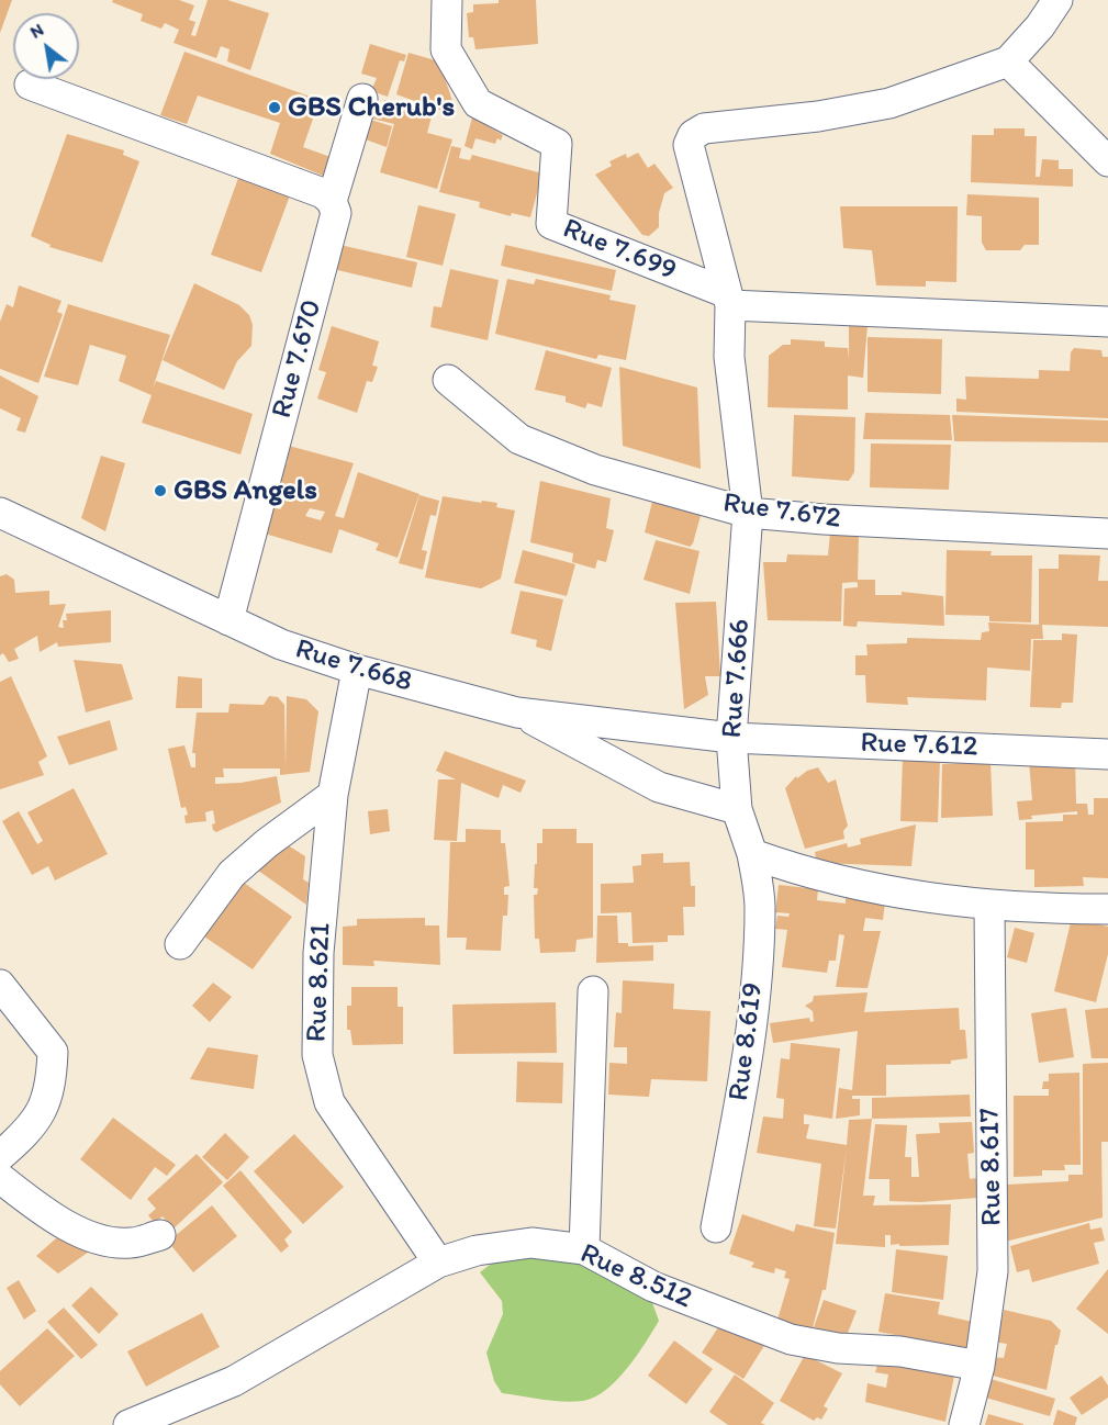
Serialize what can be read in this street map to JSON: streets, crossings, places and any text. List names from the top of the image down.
{
  "streets": {
    "street": [
      "Rue 7.699",
      "Rue 7.670",
      "Rue 7.672",
      "Rue 7.668",
      "Rue 7.666",
      "Rue 7.612",
      "Rue 8.621",
      "Rue 8.619",
      "Rue 8.617",
      "Rue 8.512"
    ]
  },
  "crossings": [
    ["Rue 7.699", "Rue 7.666"],
    ["Rue 7.670", "Rue 7.668"],
    ["Rue 7.672", "Rue 7.666"],
    ["Rue 7.668", "Rue 7.666"],
    ["Rue 7.668", "Rue 7.612"],
    ["Rue 7.668", "Rue 8.621"],
    ["Rue 7.666", "Rue 7.612"],
    ["Rue 7.666", "Rue 8.619"],
    ["Rue 8.621", "Rue 8.512"],
    ["Rue 8.617", "Rue 8.512"]
  ],
  "places": ["GBS Cherub's", "GBS Angels"],
  "north": "top left"
}
